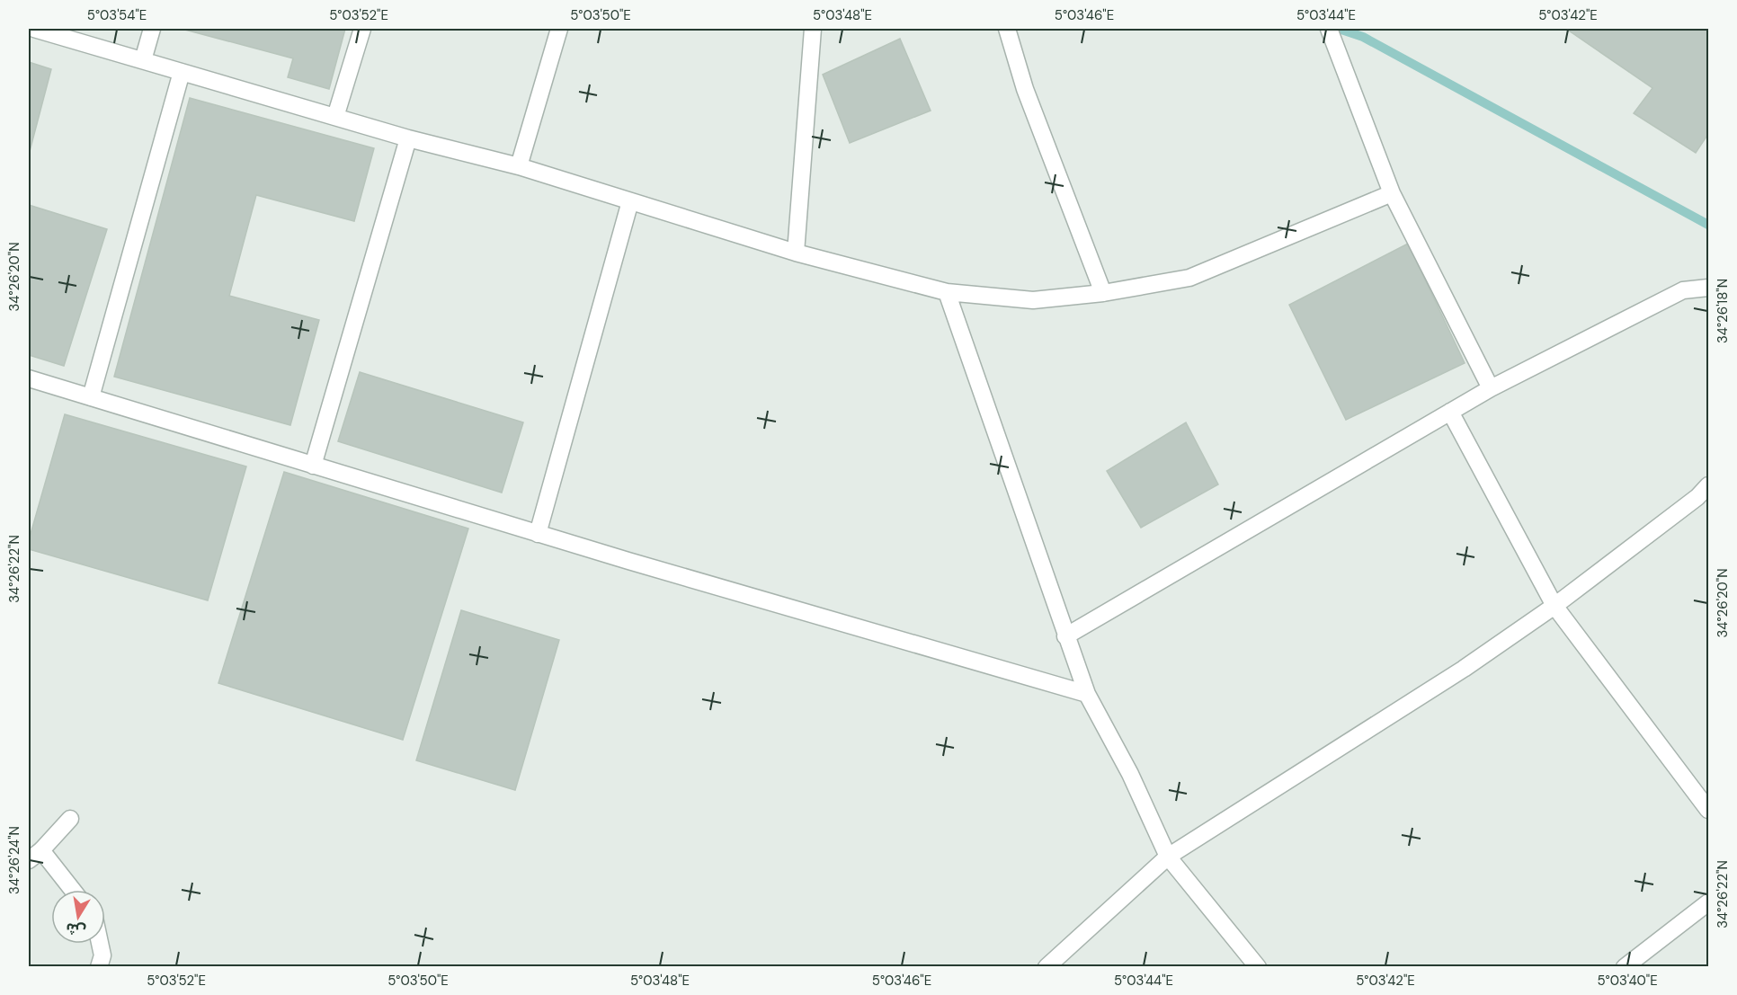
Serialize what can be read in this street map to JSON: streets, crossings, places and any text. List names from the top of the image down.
{
  "north": "bottom",
  "coordinates": [
    "5°03'54\"E",
    "5°03'52\"E",
    "5°03'50\"E",
    "5°03'48\"E",
    "5°03'46\"E",
    "5°03'44\"E",
    "5°03'42\"E",
    "34°26'20\"N",
    "34°26'18\"N",
    "34°26'22\"N",
    "34°26'24\"N",
    "5°03'40\"E"
  ]
}
